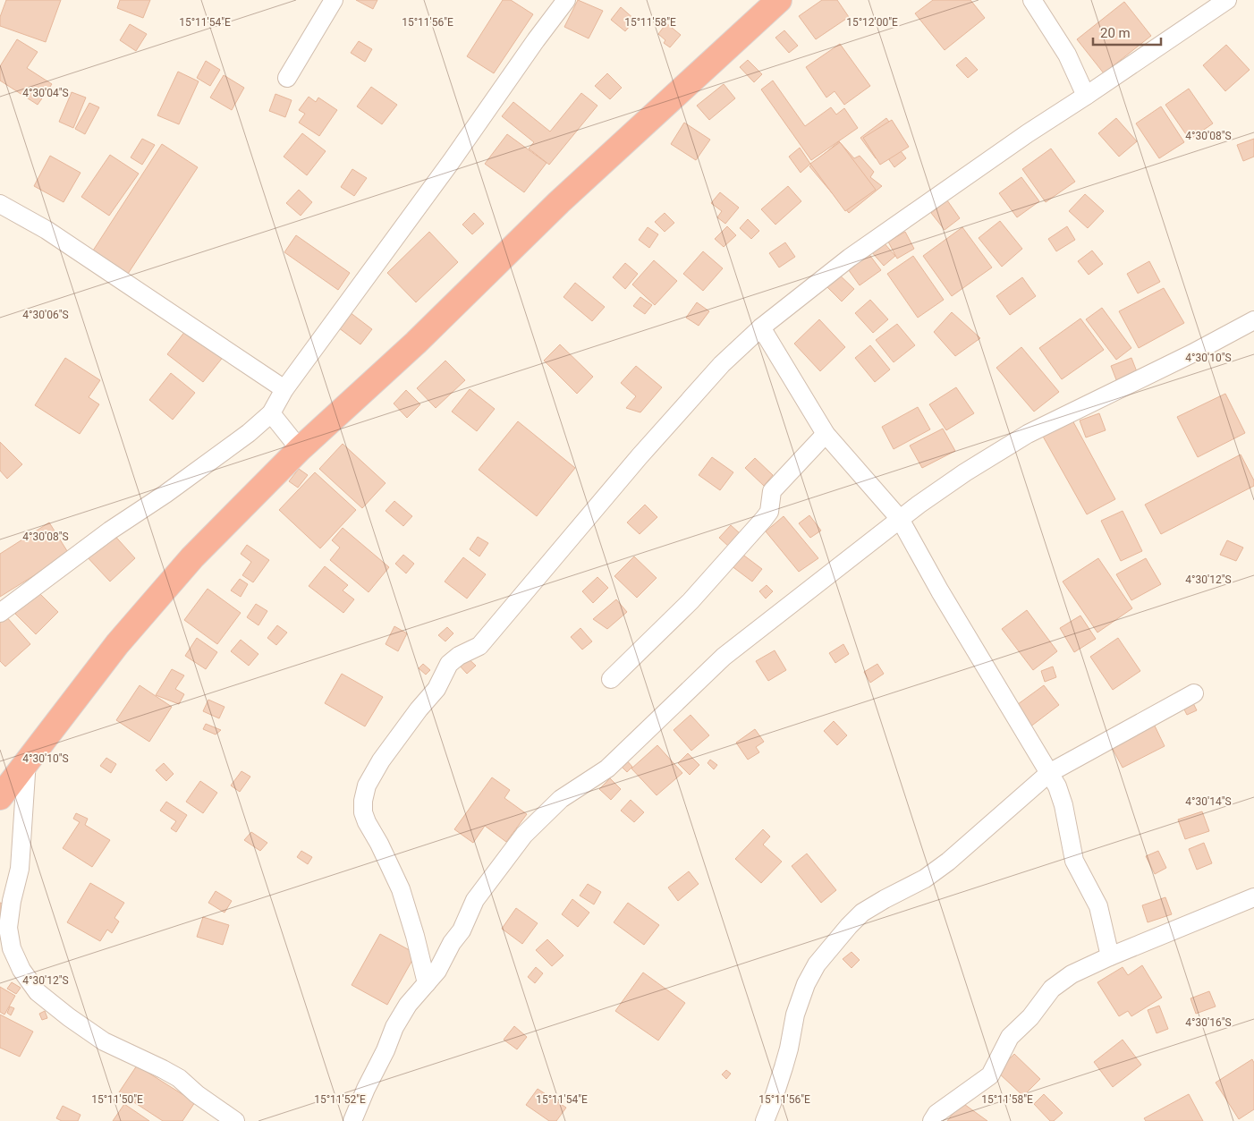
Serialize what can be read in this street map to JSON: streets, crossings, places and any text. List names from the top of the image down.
{
  "scale_bar": "20 m",
  "coordinates": [
    "15°11'54\"E",
    "15°11'56\"E",
    "15°11'58\"E",
    "15°12'00\"E",
    "4°30'04\"S",
    "4°30'08\"S",
    "4°30'06\"S",
    "4°30'10\"S",
    "4°30'12\"S",
    "4°30'14\"S",
    "4°30'16\"S",
    "15°11'50\"E",
    "15°11'52\"E"
  ]
}
